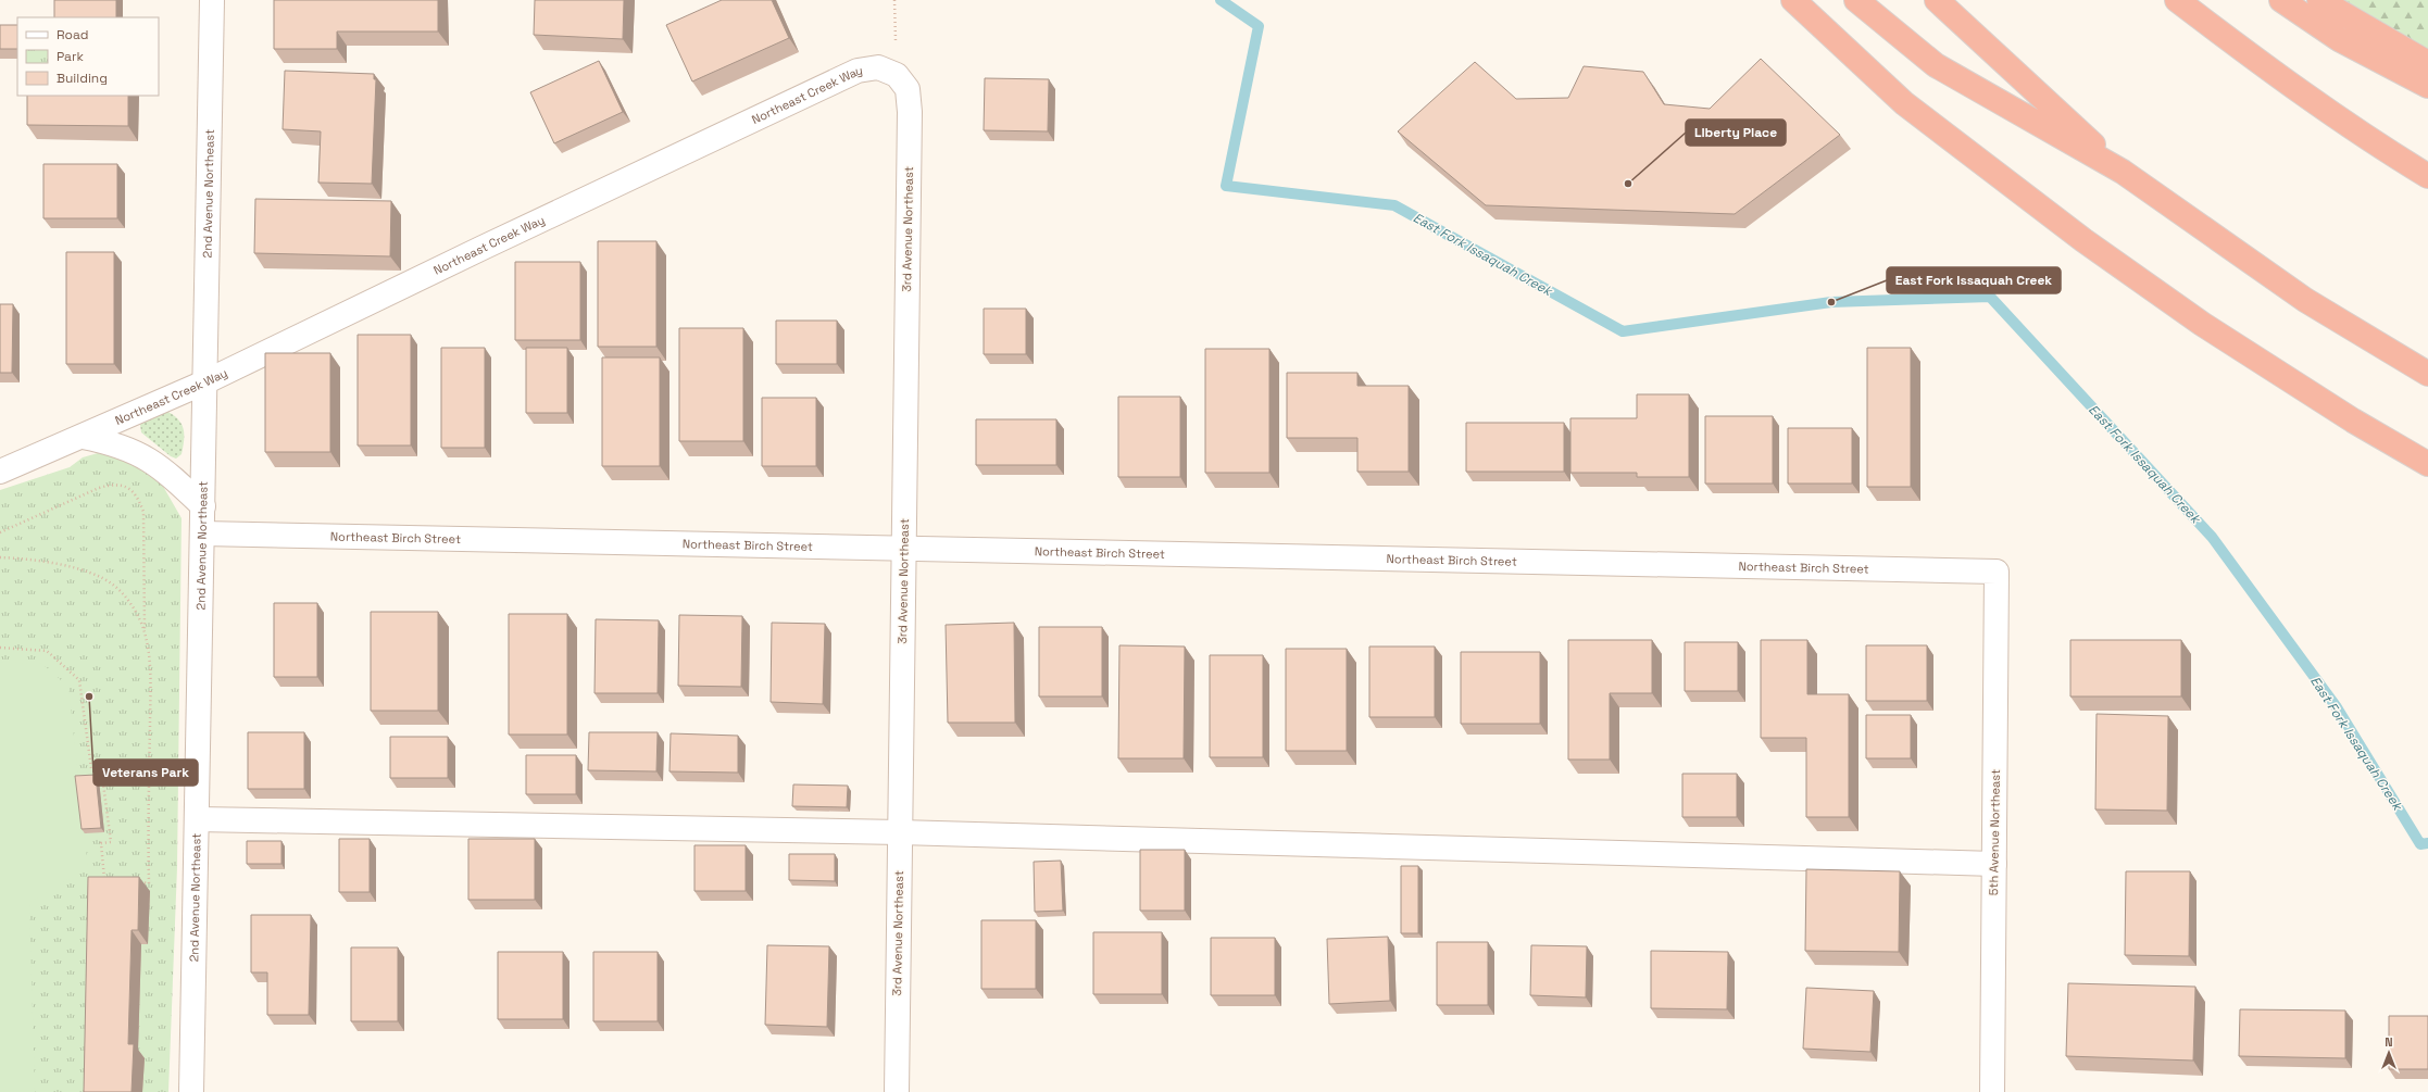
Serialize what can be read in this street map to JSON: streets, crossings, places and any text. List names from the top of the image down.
{
  "streets": {
    "street": [
      "Northeast Creek Way",
      "2nd Avenue Northeast",
      "3rd Avenue Northeast",
      "Northeast Birch Street",
      "5th Avenue Northeast"
    ]
  },
  "crossings": [
    ["Northeast Creek Way", "2nd Avenue Northeast"],
    ["Northeast Creek Way", "3rd Avenue Northeast"],
    ["2nd Avenue Northeast", "Northeast Birch Street"],
    ["3rd Avenue Northeast", "Northeast Birch Street"],
    ["Northeast Birch Street", "5th Avenue Northeast"]
  ],
  "water": ["East Fork Issaquah Creek"],
  "places": ["Liberty Place", "East Fork Issaquah Creek", "Veterans Park"],
  "legend": ["Road", "Park", "Building"],
  "north": "top"
}
